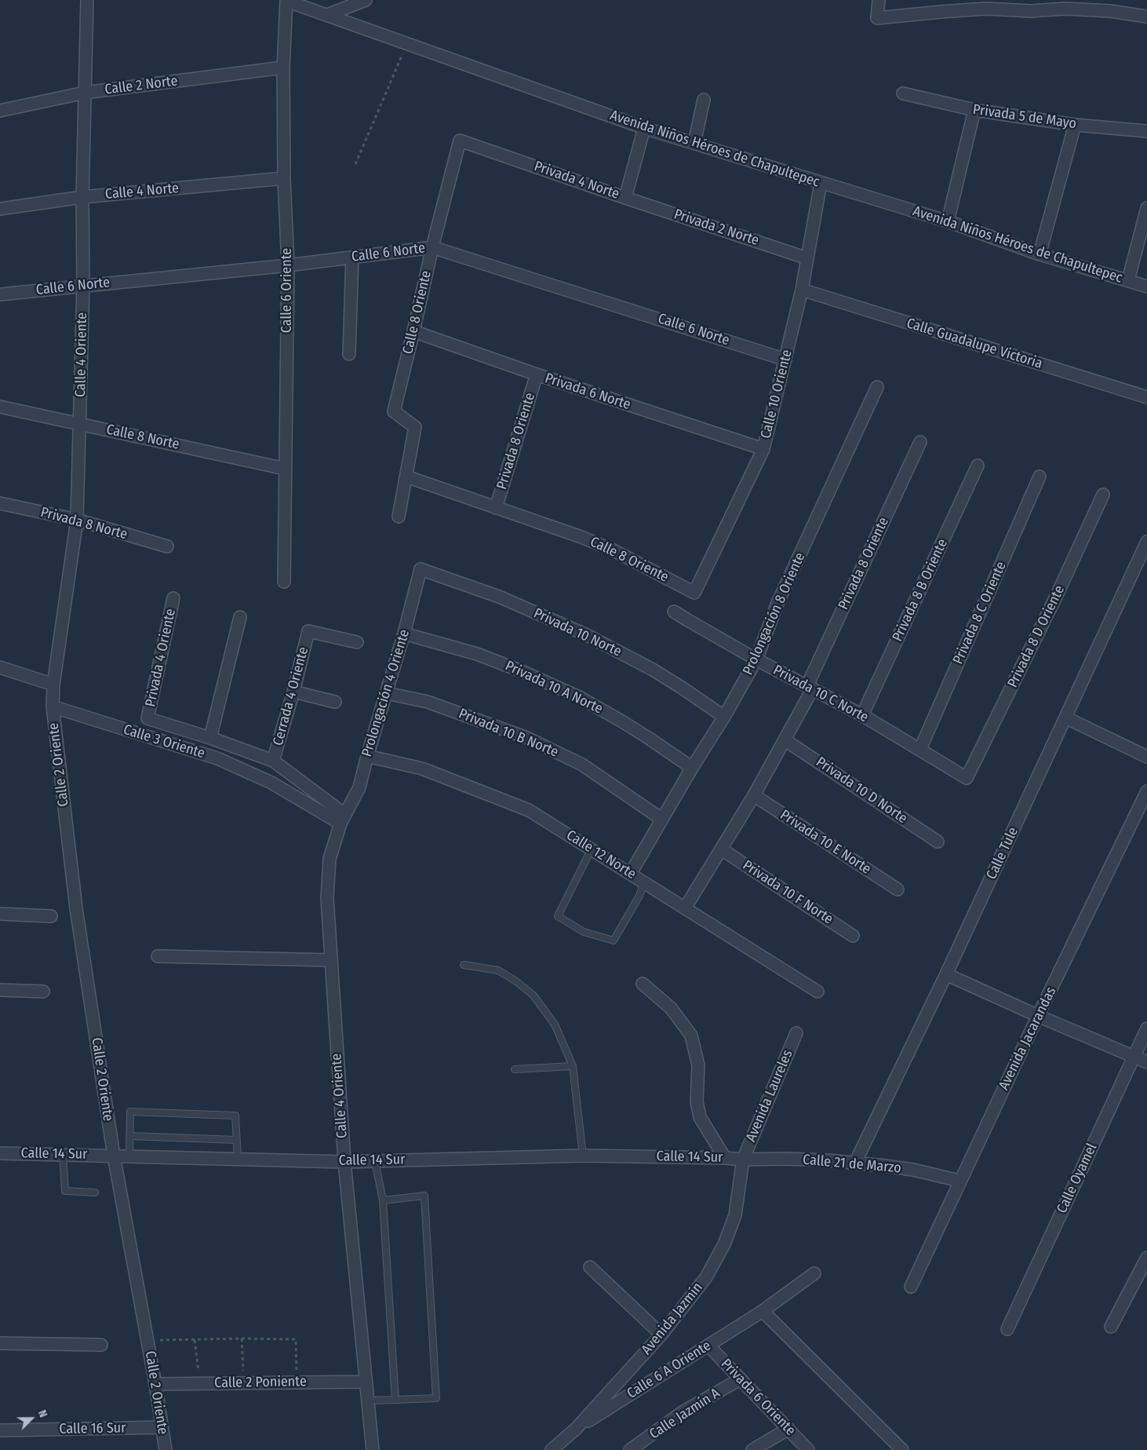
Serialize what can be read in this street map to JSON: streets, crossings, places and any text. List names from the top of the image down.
{
  "streets": {
    "street": [
      "Calle 2 Norte",
      "Privada 5 de Mayo",
      "Avenida Niños Héroes de Chapultepec",
      "Privada 4 Norte",
      "Calle 4 Norte",
      "Privada 2 Norte",
      "Calle 6 Norte",
      "Calle 6 Oriente",
      "Calle 8 Oriente",
      "Calle Guadalupe Victoria",
      "Calle 4 Oriente",
      "Privada 6 Norte",
      "Calle 10 Oriente",
      "Calle 8 Norte",
      "Privada 8 Oriente",
      "Privada 8 Norte",
      "Privada 8 B Oriente",
      "Privada 8 C Oriente",
      "Prolongación 8 Oriente",
      "Privada 10 Norte",
      "Privada 8 D Oriente",
      "Privada 4 Oriente",
      "Privada 10 A Norte",
      "Prolongación 4 Oriente",
      "Privada 10 C Norte",
      "Cerrada 4 Oriente",
      "Privada 10 B Norte",
      "Calle 3 Oriente",
      "Calle 2 Oriente",
      "Privada 10 D Norte",
      "Privada 10 E Norte",
      "Calle Tule",
      "Calle 12 Norte",
      "Privada 10 F Norte",
      "Avenida Jacarandas",
      "Avenida Laureles",
      "Calle 14 Sur",
      "Calle 21 de Marzo",
      "Calle Oyamel",
      "Avenida Jazmín",
      "Calle 6 A Oriente",
      "Calle 2 Poniente",
      "Privada 6 Oriente",
      "Calle Jazmín A",
      "Calle 16 Sur"
    ]
  },
  "crossings": [
    ["Calle 2 Norte", "Calle 6 Oriente"],
    ["Calle 2 Norte", "Calle 4 Oriente"],
    ["Avenida Niños Héroes de Chapultepec", "Privada 4 Norte"],
    ["Avenida Niños Héroes de Chapultepec", "Calle 6 Oriente"],
    ["Avenida Niños Héroes de Chapultepec", "Calle 10 Oriente"],
    ["Privada 4 Norte", "Privada 2 Norte"],
    ["Privada 4 Norte", "Calle 8 Oriente"],
    ["Calle 4 Norte", "Calle 6 Oriente"],
    ["Calle 4 Norte", "Calle 4 Oriente"],
    ["Privada 2 Norte", "Calle 10 Oriente"],
    ["Calle 6 Norte", "Calle 6 Oriente"],
    ["Calle 6 Norte", "Calle 8 Oriente"],
    ["Calle 6 Norte", "Calle 4 Oriente"],
    ["Calle 6 Norte", "Calle 10 Oriente"],
    ["Calle 6 Oriente", "Calle 8 Norte"],
    ["Calle 8 Oriente", "Privada 6 Norte"],
    ["Calle 8 Oriente", "Calle 10 Oriente"],
    ["Calle 8 Oriente", "Privada 8 Oriente"],
    ["Calle Guadalupe Victoria", "Calle 10 Oriente"],
    ["Calle 4 Oriente", "Calle 8 Norte"],
    ["Calle 4 Oriente", "Privada 8 Norte"],
    ["Calle 4 Oriente", "Prolongación 4 Oriente"],
    ["Calle 4 Oriente", "Calle 3 Oriente"],
    ["Calle 4 Oriente", "Calle 14 Sur"],
    ["Calle 4 Oriente", "Calle 2 Poniente"],
    ["Privada 6 Norte", "Calle 10 Oriente"],
    ["Privada 6 Norte", "Privada 8 Oriente"],
    ["Privada 8 Oriente", "Privada 10 C Norte"],
    ["Privada 8 B Oriente", "Privada 10 C Norte"],
    ["Privada 8 C Oriente", "Privada 10 C Norte"],
    ["Prolongación 8 Oriente", "Privada 10 Norte"],
    ["Prolongación 8 Oriente", "Privada 10 A Norte"],
    ["Prolongación 8 Oriente", "Privada 10 C Norte"],
    ["Prolongación 8 Oriente", "Privada 10 B Norte"],
    ["Prolongación 8 Oriente", "Calle 12 Norte"],
    ["Privada 10 Norte", "Prolongación 4 Oriente"],
    ["Privada 8 D Oriente", "Privada 10 C Norte"],
    ["Privada 10 A Norte", "Prolongación 4 Oriente"],
    ["Prolongación 4 Oriente", "Privada 10 B Norte"],
    ["Prolongación 4 Oriente", "Calle 3 Oriente"],
    ["Prolongación 4 Oriente", "Calle 12 Norte"],
    ["Calle 3 Oriente", "Calle 2 Oriente"],
    ["Calle 2 Oriente", "Calle 14 Sur"],
    ["Calle 2 Oriente", "Calle 2 Poniente"],
    ["Calle 2 Oriente", "Calle 16 Sur"],
    ["Calle Tule", "Calle 21 de Marzo"],
    ["Avenida Jacarandas", "Calle 21 de Marzo"],
    ["Avenida Laureles", "Calle 14 Sur"],
    ["Avenida Laureles", "Calle 21 de Marzo"],
    ["Avenida Laureles", "Avenida Jazmín"],
    ["Calle 14 Sur", "Calle 21 de Marzo"],
    ["Calle 14 Sur", "Avenida Jazmín"],
    ["Calle 21 de Marzo", "Avenida Jazmín"],
    ["Avenida Jazmín", "Calle 6 A Oriente"],
    ["Calle 6 A Oriente", "Privada 6 Oriente"],
    ["Privada 6 Oriente", "Calle Jazmín A"]
  ],
  "north": "top right"
}
